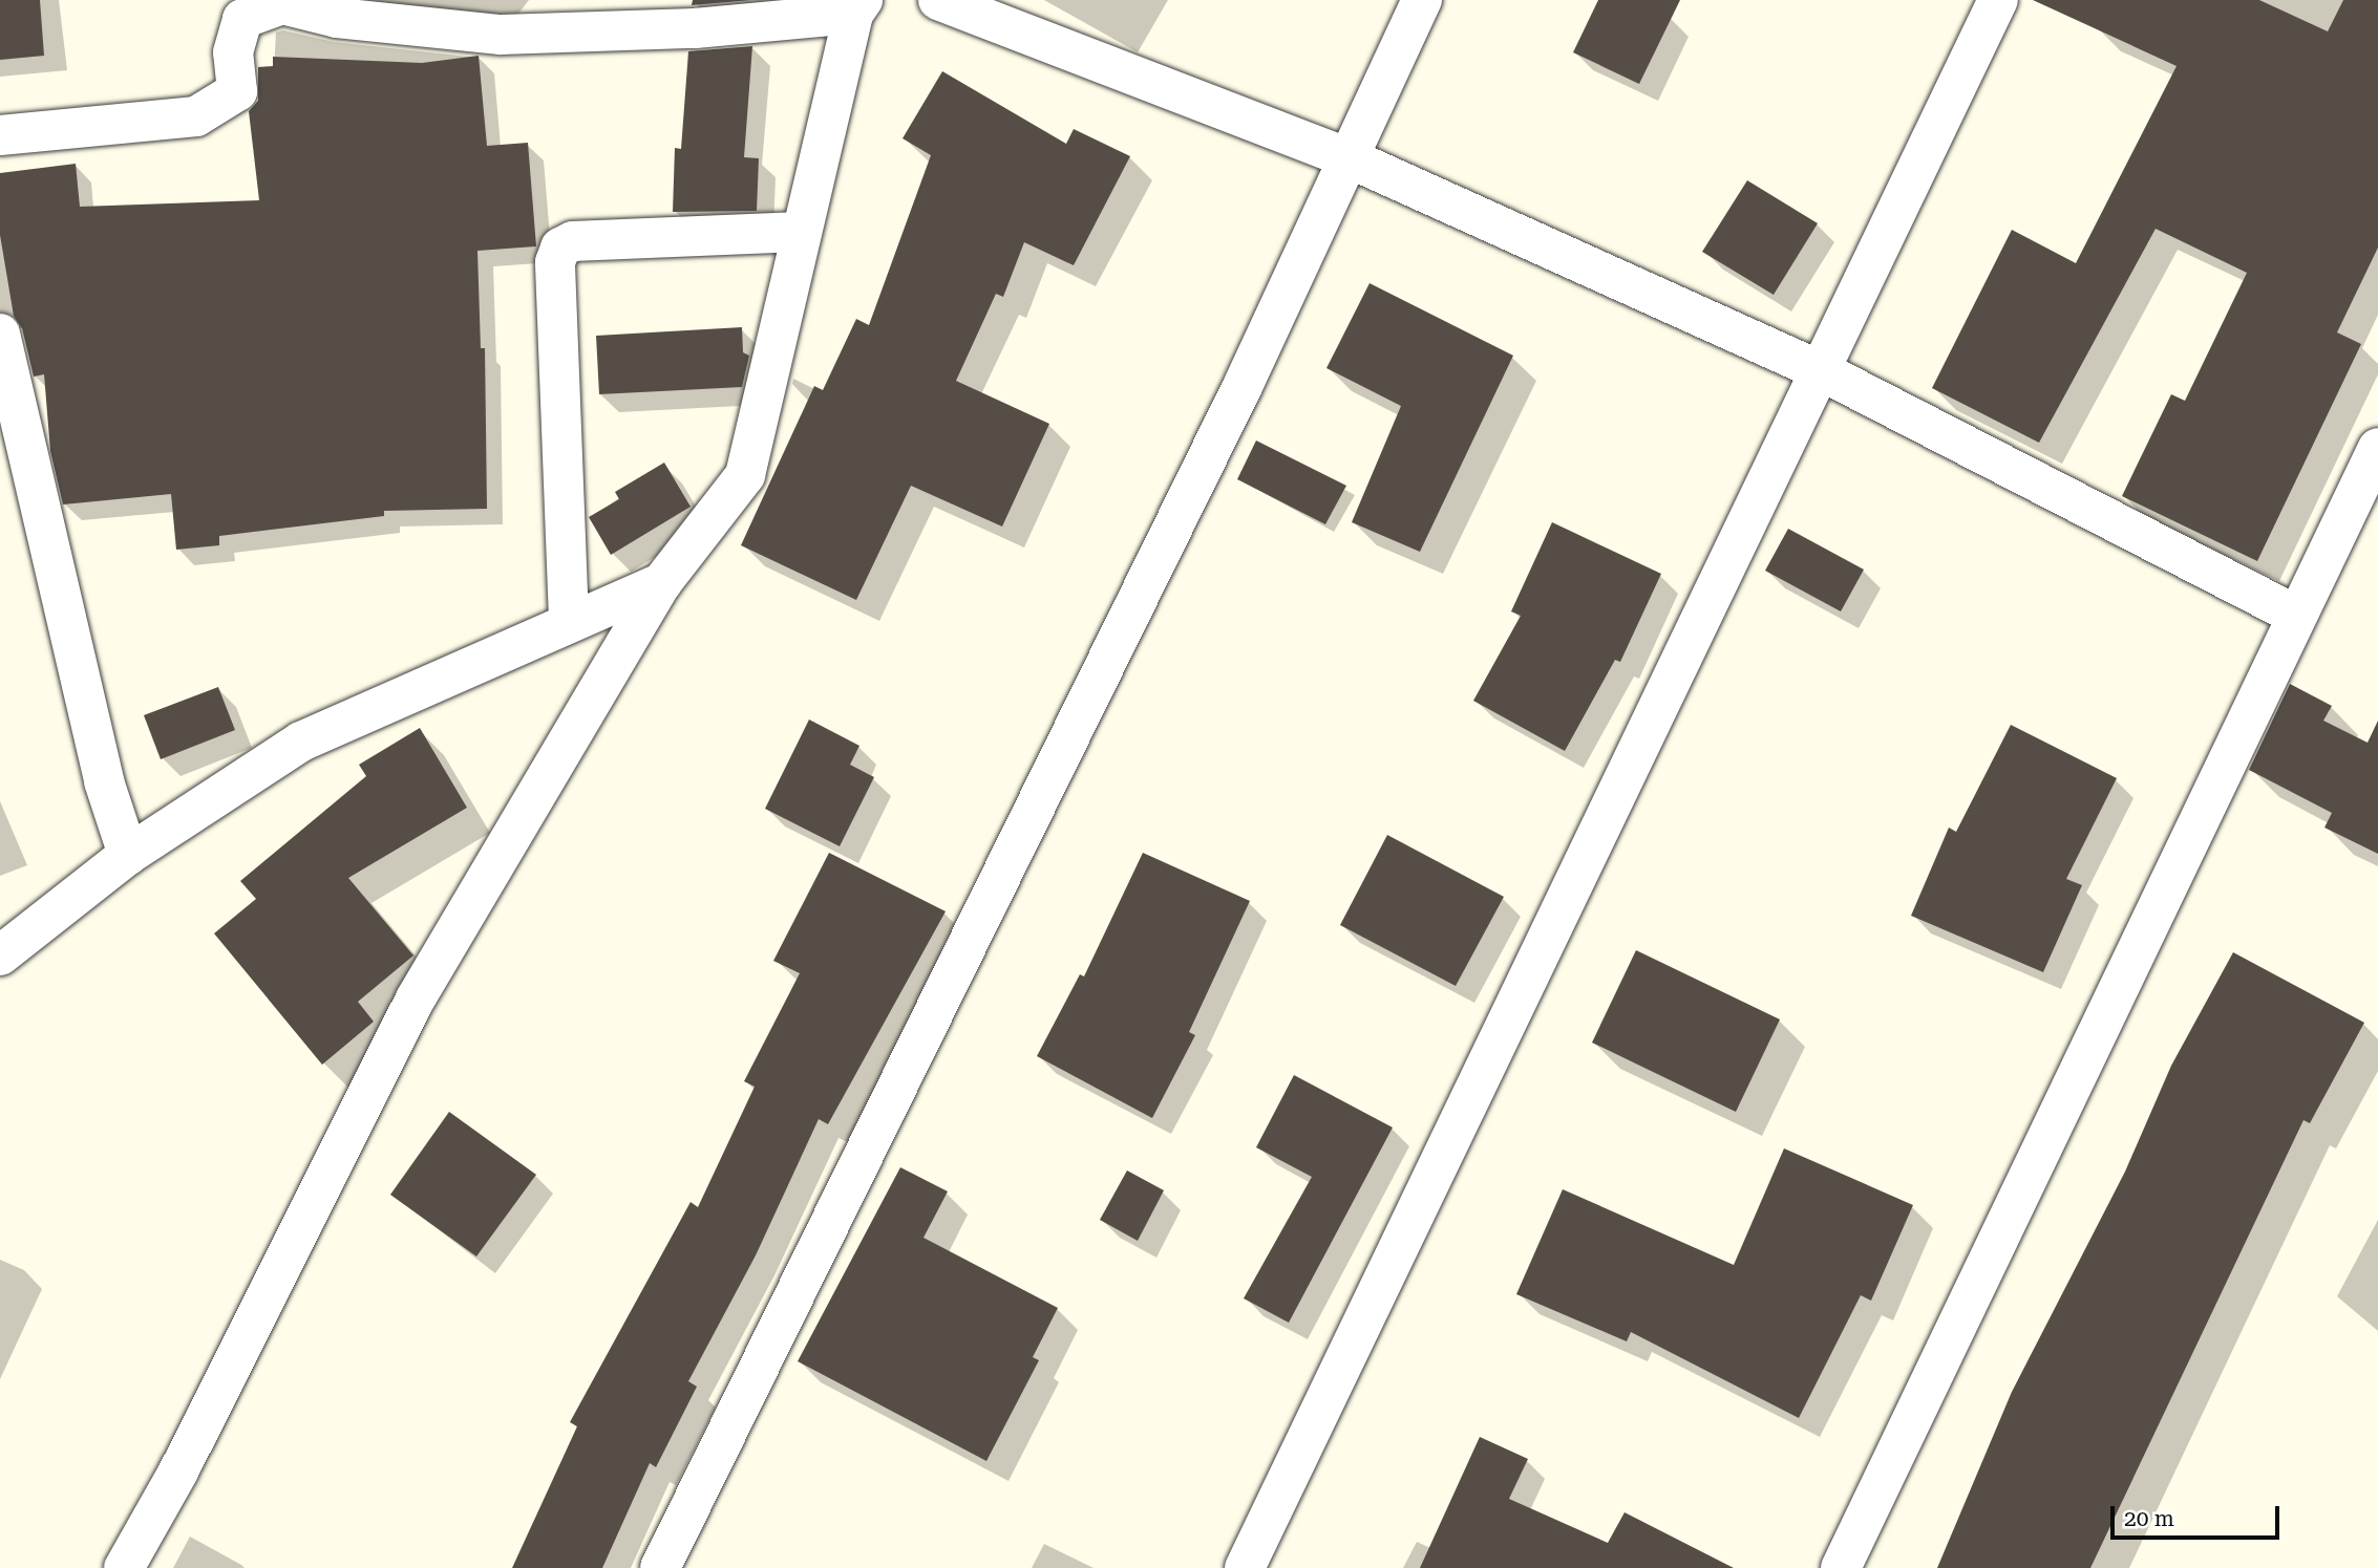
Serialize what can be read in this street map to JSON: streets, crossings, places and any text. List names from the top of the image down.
{
  "scale_bar": "20 m"
}
